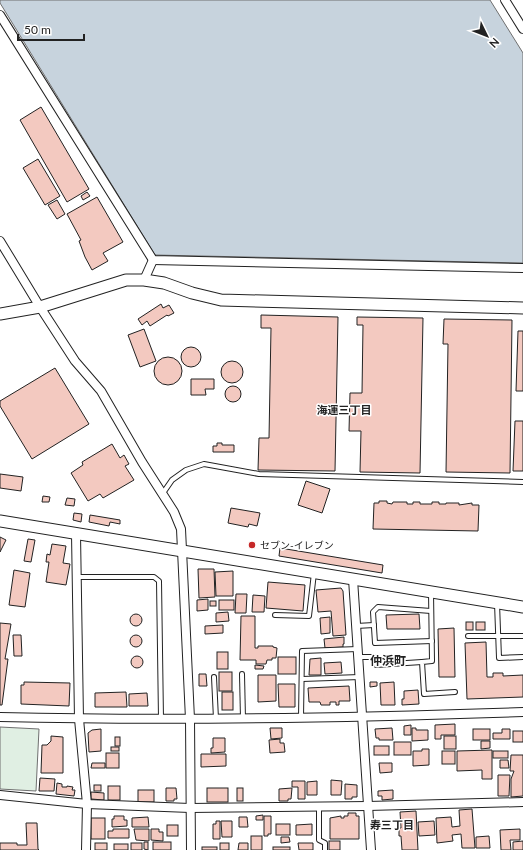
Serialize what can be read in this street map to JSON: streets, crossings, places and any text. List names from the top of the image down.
{
  "districts": ["海運三丁目", "仲浜町", "寿三丁目"],
  "places": ["セブン-イレブン"],
  "scale_bar": "50 m",
  "north": "bottom right"
}
